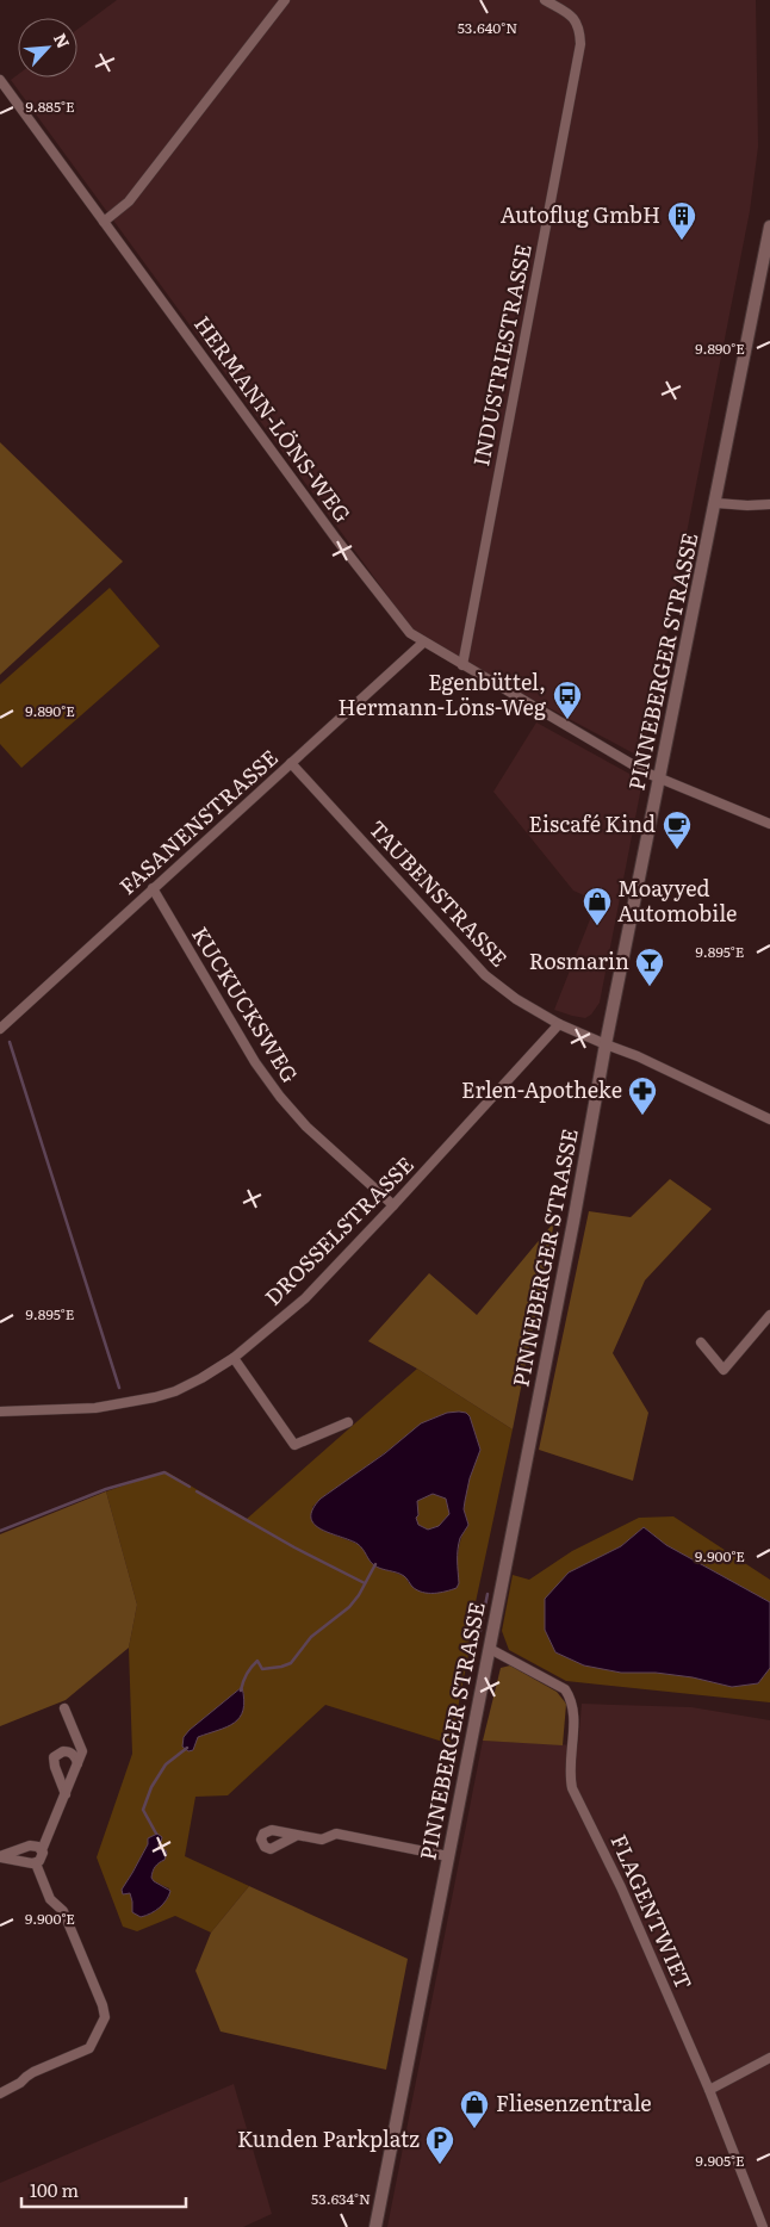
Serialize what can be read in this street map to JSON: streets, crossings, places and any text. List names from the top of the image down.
{
  "streets": {
    "main road": ["PINNEBERGER STRASSE"],
    "street": [
      "INDUSTRIESTRASSE",
      "HERMANN-LÖNS-WEG",
      "FASANENSTRASSE",
      "TAUBENSTRASSE",
      "KUCKUCKSWEG",
      "DROSSELSTRASSE",
      "FLAGENTWIET"
    ]
  },
  "crossings": [
    ["INDUSTRIESTRASSE", "HERMANN-LÖNS-WEG"],
    ["HERMANN-LÖNS-WEG", "PINNEBERGER STRASSE"],
    ["HERMANN-LÖNS-WEG", "FASANENSTRASSE"],
    ["PINNEBERGER STRASSE", "TAUBENSTRASSE"],
    ["PINNEBERGER STRASSE", "FLAGENTWIET"],
    ["FASANENSTRASSE", "TAUBENSTRASSE"],
    ["FASANENSTRASSE", "KUCKUCKSWEG"],
    ["TAUBENSTRASSE", "DROSSELSTRASSE"],
    ["KUCKUCKSWEG", "DROSSELSTRASSE"]
  ],
  "places": {
    "building": ["Autoflug GmbH"],
    "bus stop": ["Egenbüttel, Hermann-Löns-Weg"],
    "cafe": ["Eiscafé Kind"],
    "shop": ["Moayyed Automobile", "Fliesenzentrale"],
    "bar": ["Rosmarin"],
    "pharmacy": ["Erlen-Apotheke"],
    "parking": ["Kunden Parkplatz"]
  },
  "scale_bar": "100 m",
  "north": "top right",
  "coordinates": [
    "53.640°N",
    "9.885°E",
    "9.890°E",
    "9.895°E",
    "9.900°E",
    "9.905°E",
    "53.634°N"
  ]
}
